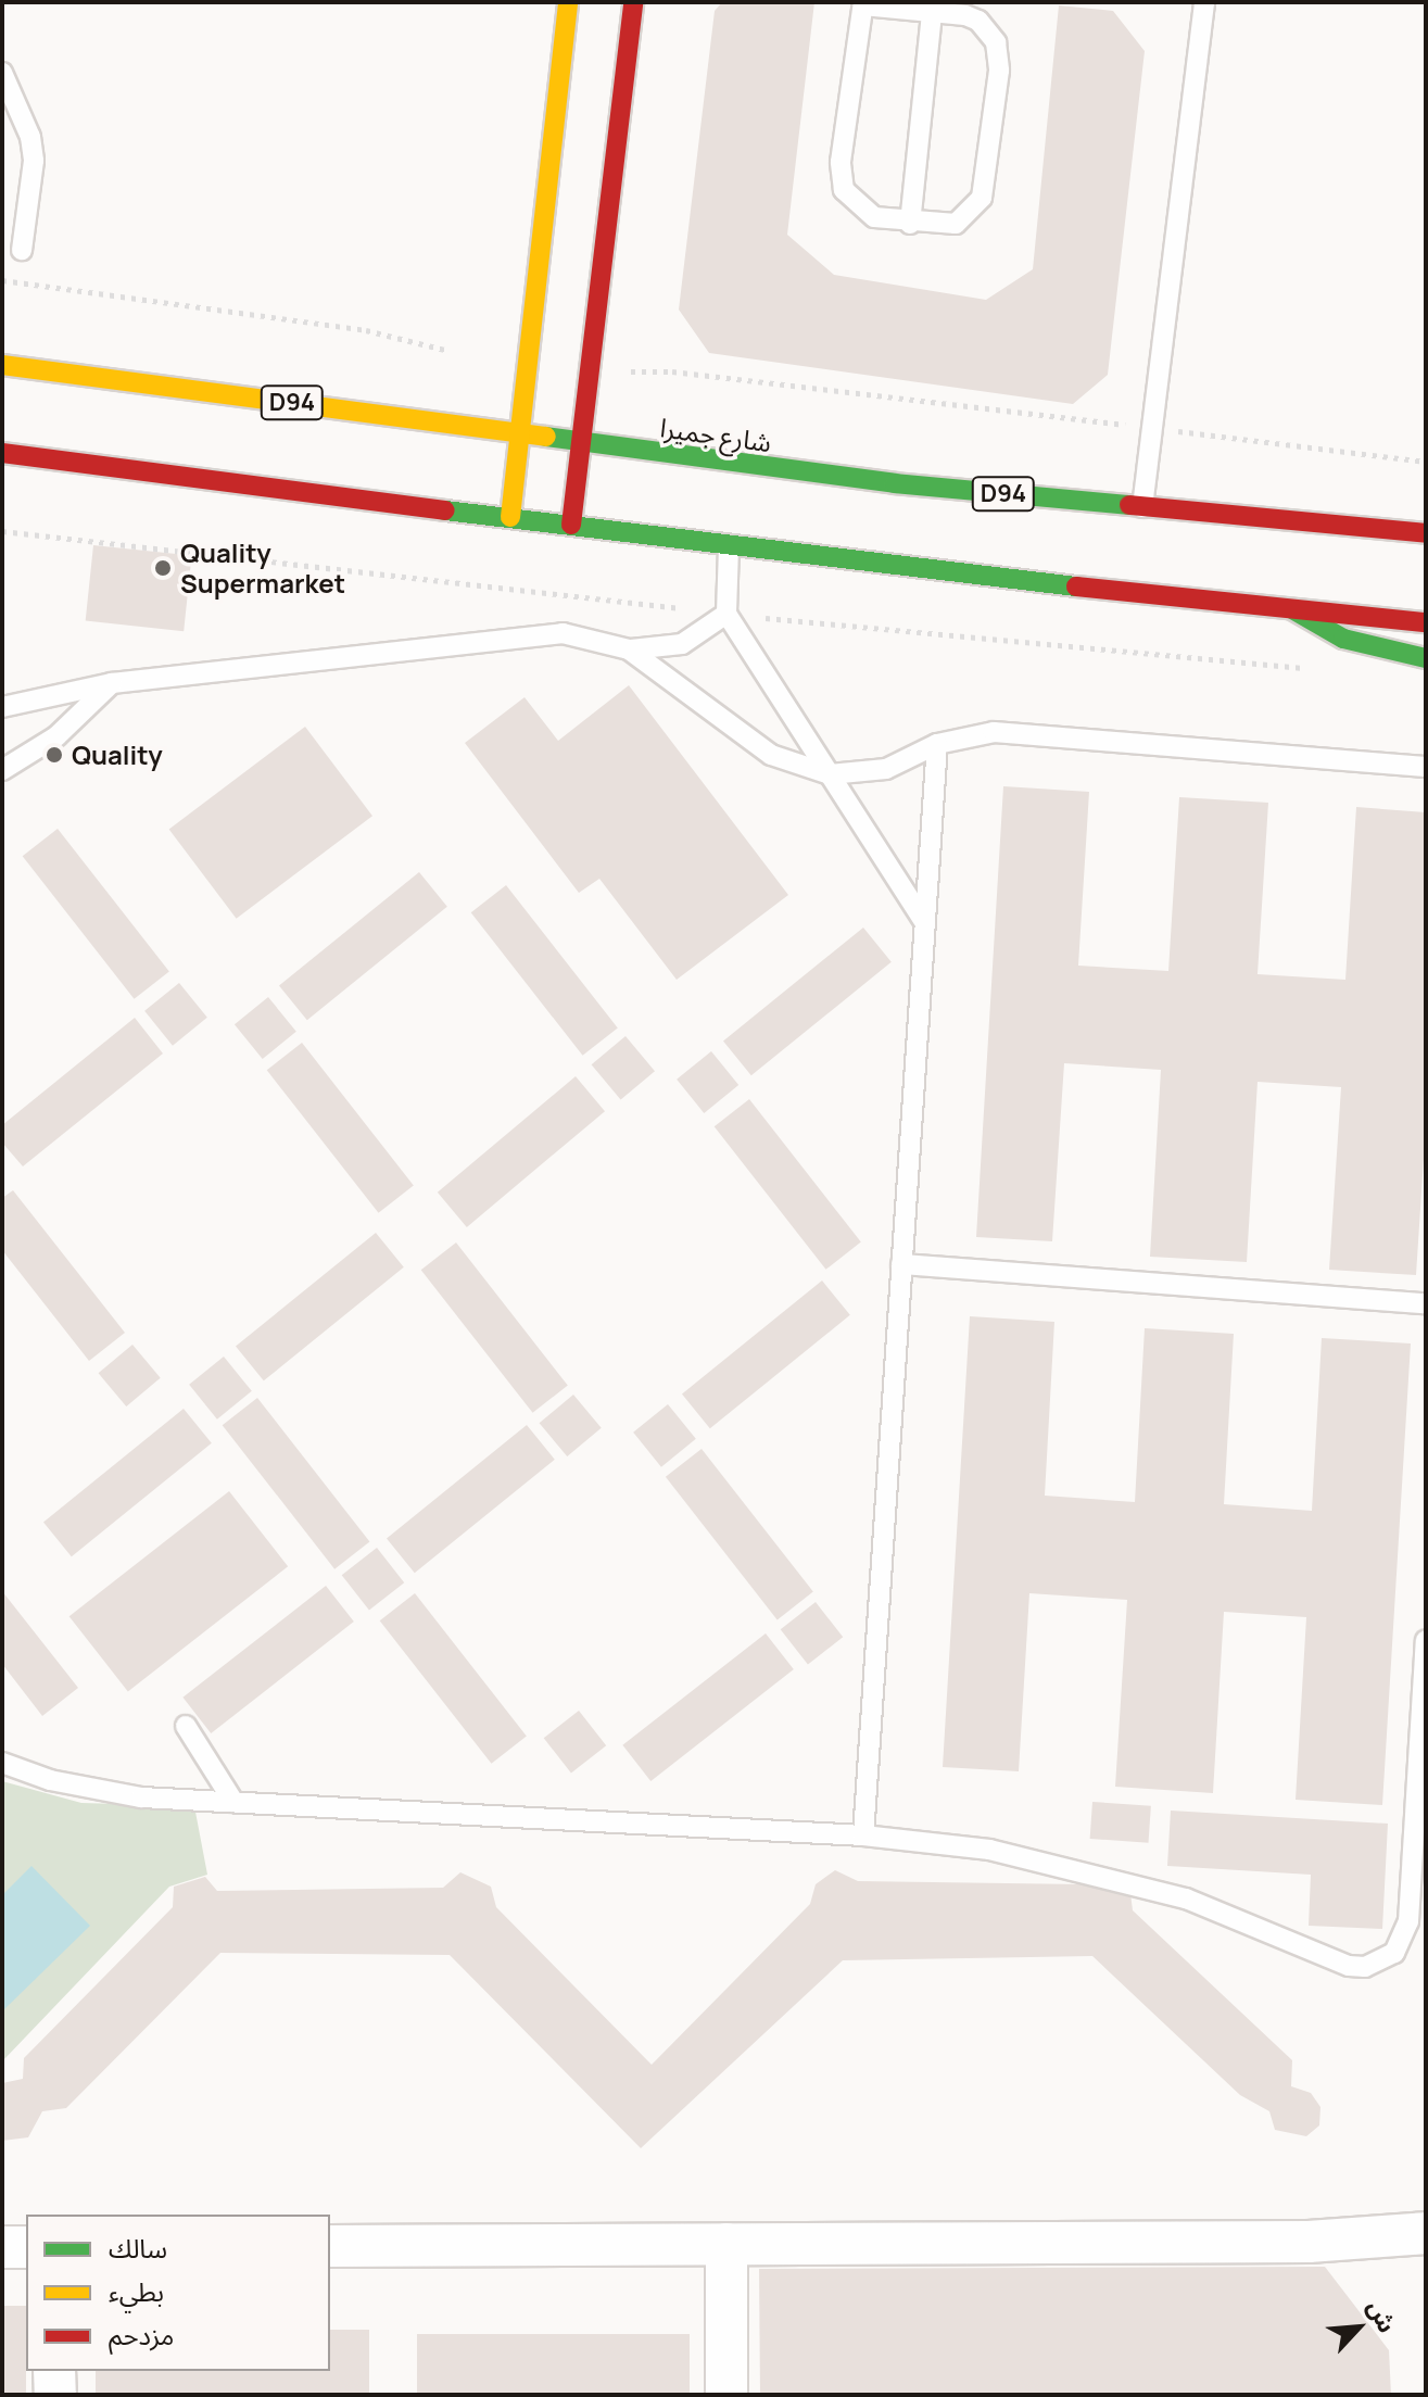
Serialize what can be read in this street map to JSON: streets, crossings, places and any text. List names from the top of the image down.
{
  "streets": {
    "main road": ["D94", "شارع جميرا"]
  },
  "places": ["Quality Supermarket", "Quality"],
  "legend": ["سالك", "بطيء", "مزدحم"],
  "north": "top right"
}
